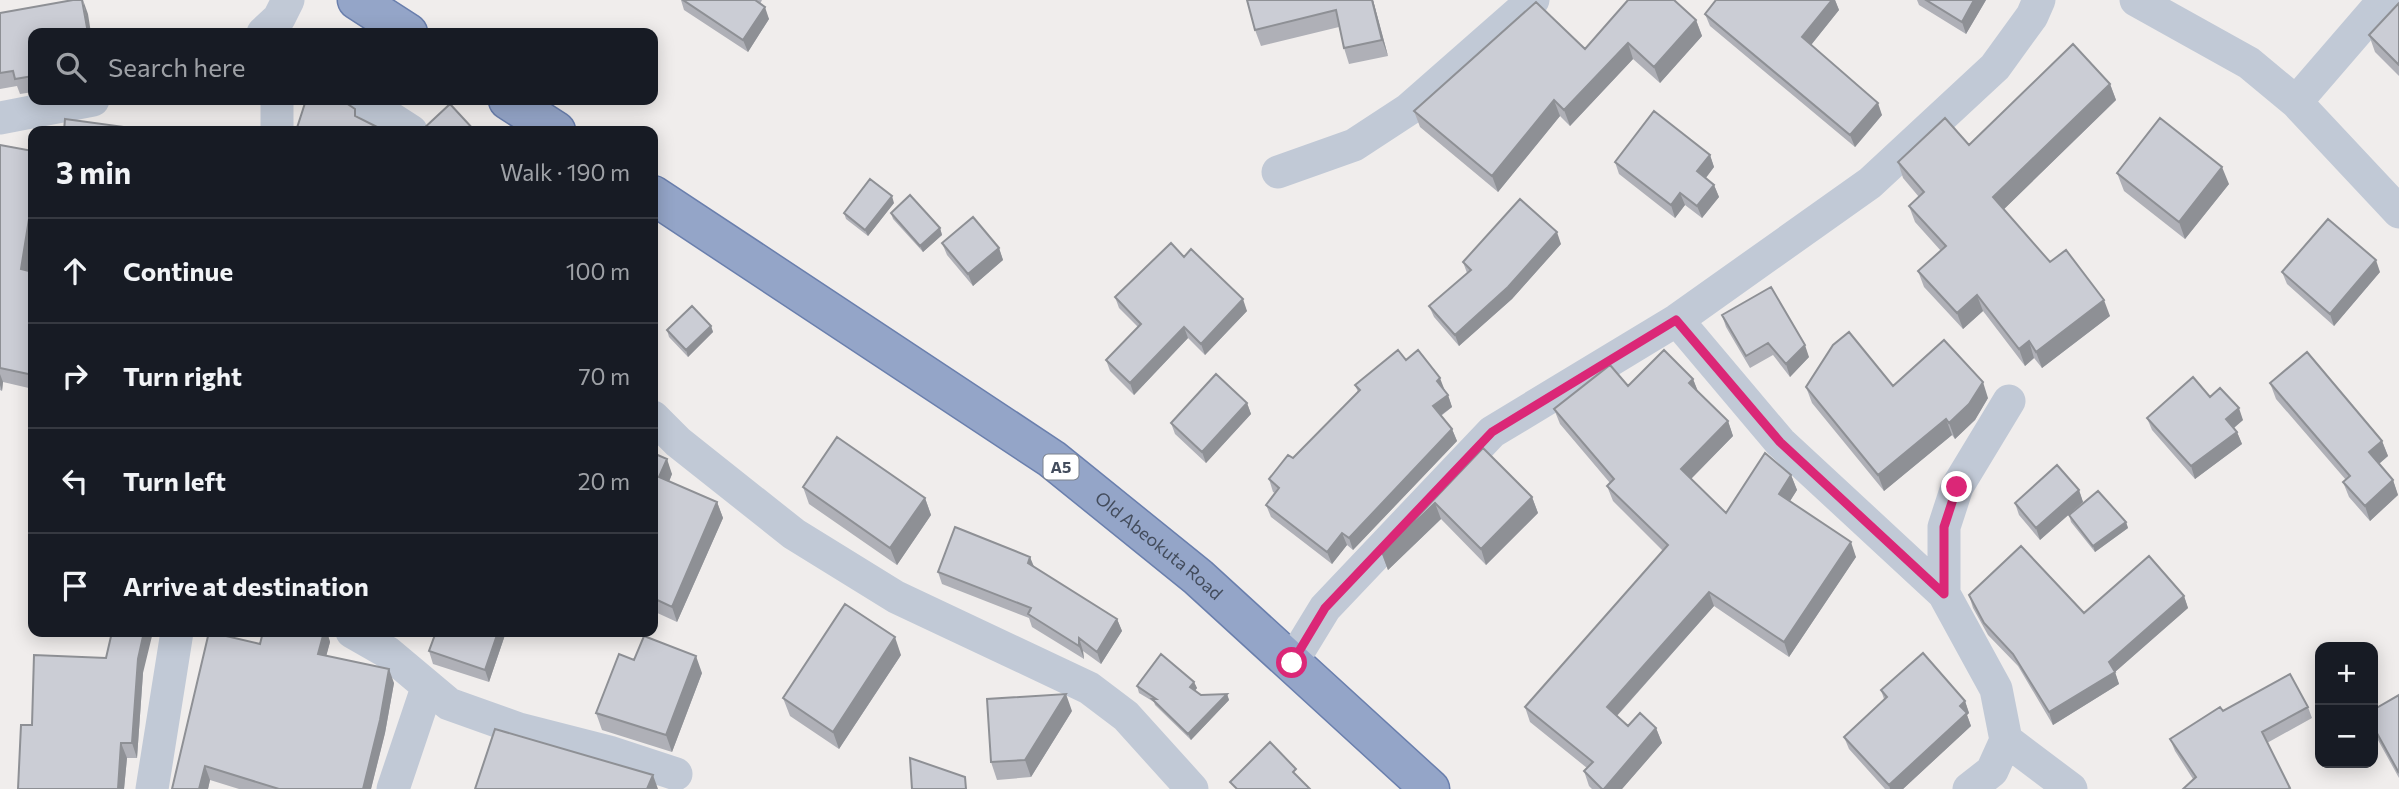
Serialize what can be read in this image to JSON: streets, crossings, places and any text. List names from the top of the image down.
{
  "streets": {
    "highway": ["A5", "Old Abeokuta Road"]
  },
  "page": {
    "search": "Search here",
    "heading": ["3 min", "Walk · 190 m"],
    "list": [
      ["Continue", "100 m"],
      ["Turn right", "70 m"],
      ["Turn left", "20 m"],
      "Arrive at destination"
    ],
    "map_buttons": ["+", "−"]
  }
}
